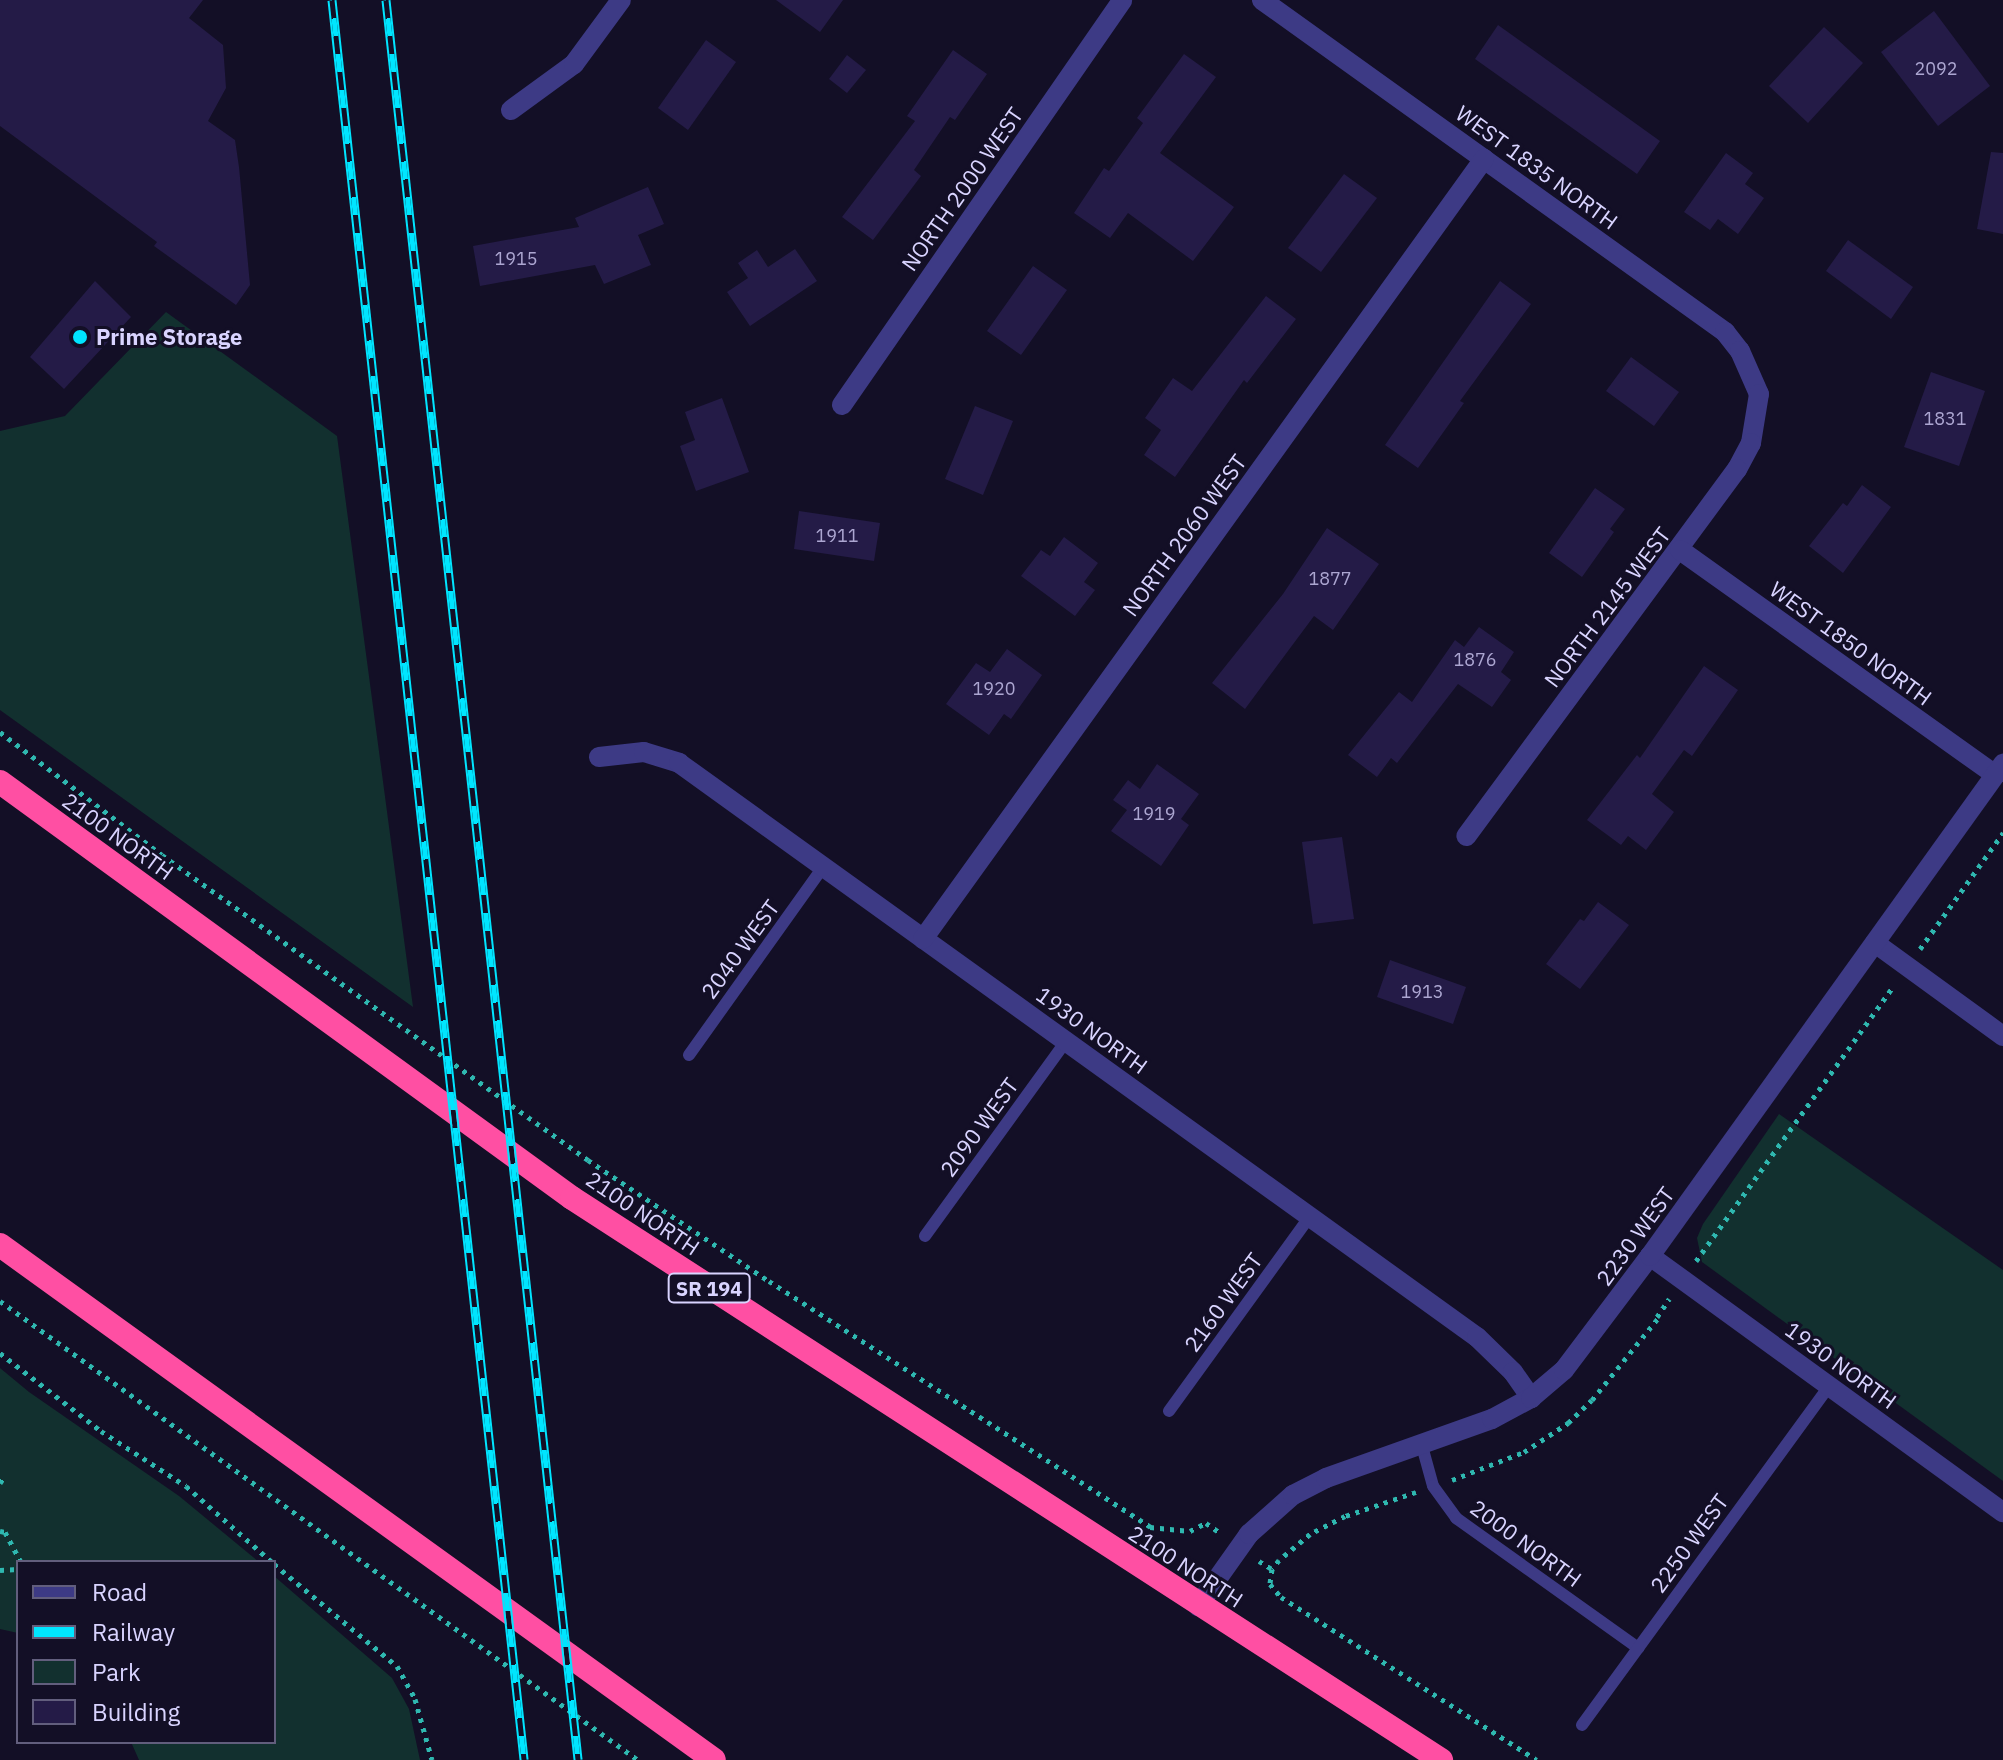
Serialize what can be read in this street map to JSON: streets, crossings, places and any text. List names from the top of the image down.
{
  "streets": {
    "highway": ["2100 NORTH", "SR 194"],
    "street": [
      "WEST 1835 NORTH",
      "NORTH 2000 WEST",
      "NORTH 2060 WEST",
      "NORTH 2145 WEST",
      "WEST 1850 NORTH",
      "1930 NORTH",
      "2230 WEST"
    ],
    "lane": [
      "2040 WEST",
      "2090 WEST",
      "2160 WEST",
      "2000 NORTH",
      "2250 WEST"
    ]
  },
  "crossings": [
    ["WEST 1835 NORTH", "NORTH 2060 WEST"],
    ["WEST 1835 NORTH", "NORTH 2145 WEST"],
    ["NORTH 2060 WEST", "1930 NORTH"],
    ["NORTH 2145 WEST", "WEST 1850 NORTH"],
    ["WEST 1850 NORTH", "2230 WEST"],
    ["2100 NORTH", "2230 WEST"],
    ["2040 WEST", "1930 NORTH"],
    ["1930 NORTH", "2090 WEST"],
    ["1930 NORTH", "2230 WEST"],
    ["1930 NORTH", "2160 WEST"],
    ["1930 NORTH", "2250 WEST"],
    ["2230 WEST", "2000 NORTH"],
    ["2000 NORTH", "2250 WEST"]
  ],
  "places": ["Prime Storage"],
  "house_numbers": [
    "2092",
    "1915",
    "1831",
    "1911",
    "1877",
    "1876",
    "1920",
    "1919",
    "1913"
  ],
  "legend": [
    "Road",
    "Railway",
    "Park",
    "Building"
  ]
}
